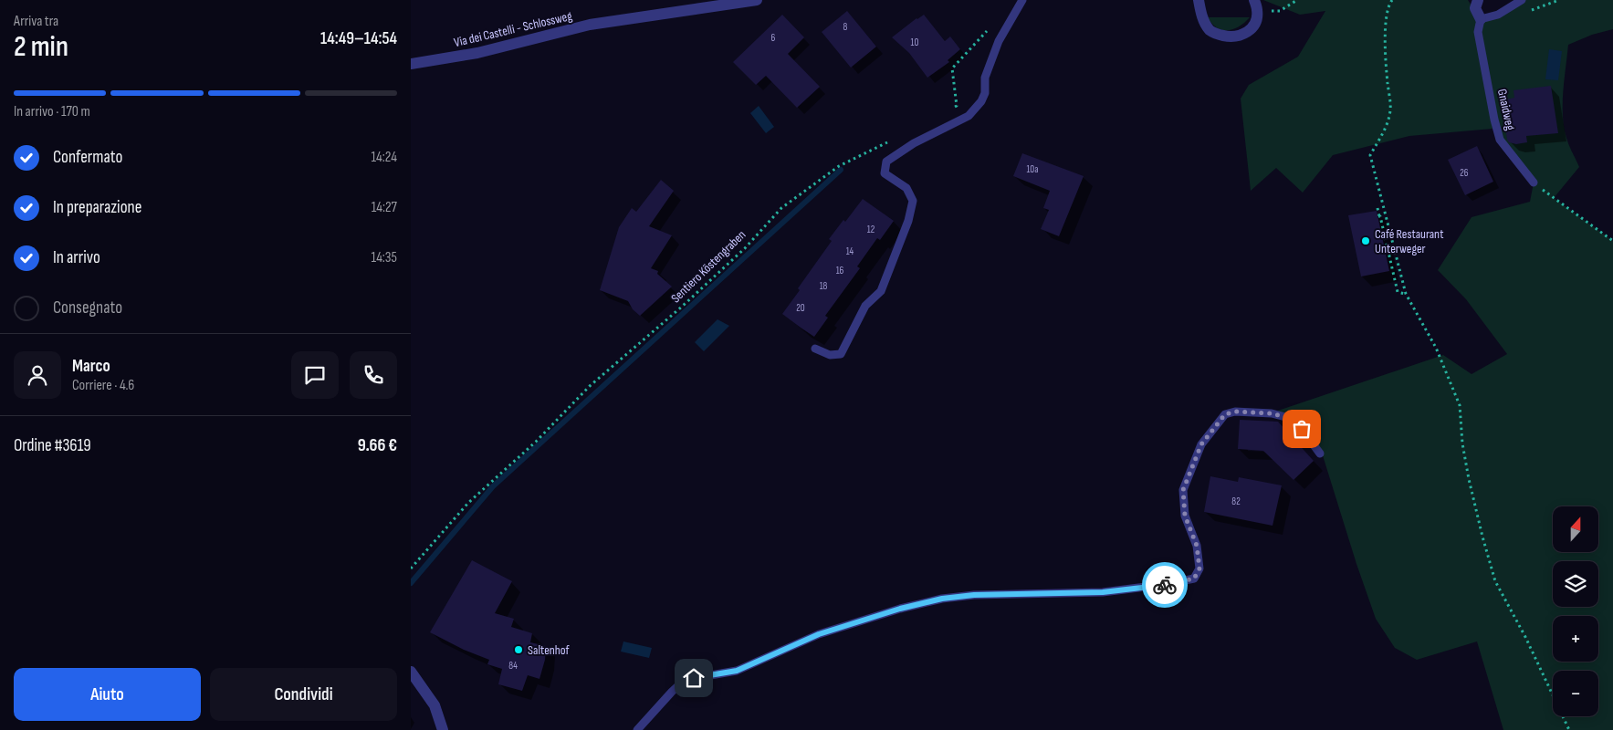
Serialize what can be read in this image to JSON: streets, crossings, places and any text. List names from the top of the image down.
{
  "streets": {
    "street": ["Via dei Castelli - Schlossweg"],
    "lane": ["Gnaidweg"],
    "path": ["Sentiero Köstengraben"]
  },
  "places": ["Café Restaurant Unterweger", "Saltenhof"],
  "house_numbers": [
    "8",
    "6",
    "10",
    "10a",
    "26",
    "12",
    "14",
    "16",
    "18",
    "20",
    "82",
    "84"
  ],
  "north": "top",
  "page": {
    "heading": ["2 min", "Arriva tra", "14:49–14:54"],
    "panel": [
      "Marco",
      "Corriere · 4.6",
      "Ordine #3619",
      "9.66 €"
    ],
    "bar": "In arrivo · 170 m",
    "list": [
      ["Confermato", "14:24"],
      ["In preparazione", "14:27"],
      ["In arrivo", "14:35"],
      "Consegnato"
    ],
    "map_buttons": ["+", "−"],
    "buttons": ["Aiuto", "Condividi"]
  }
}
